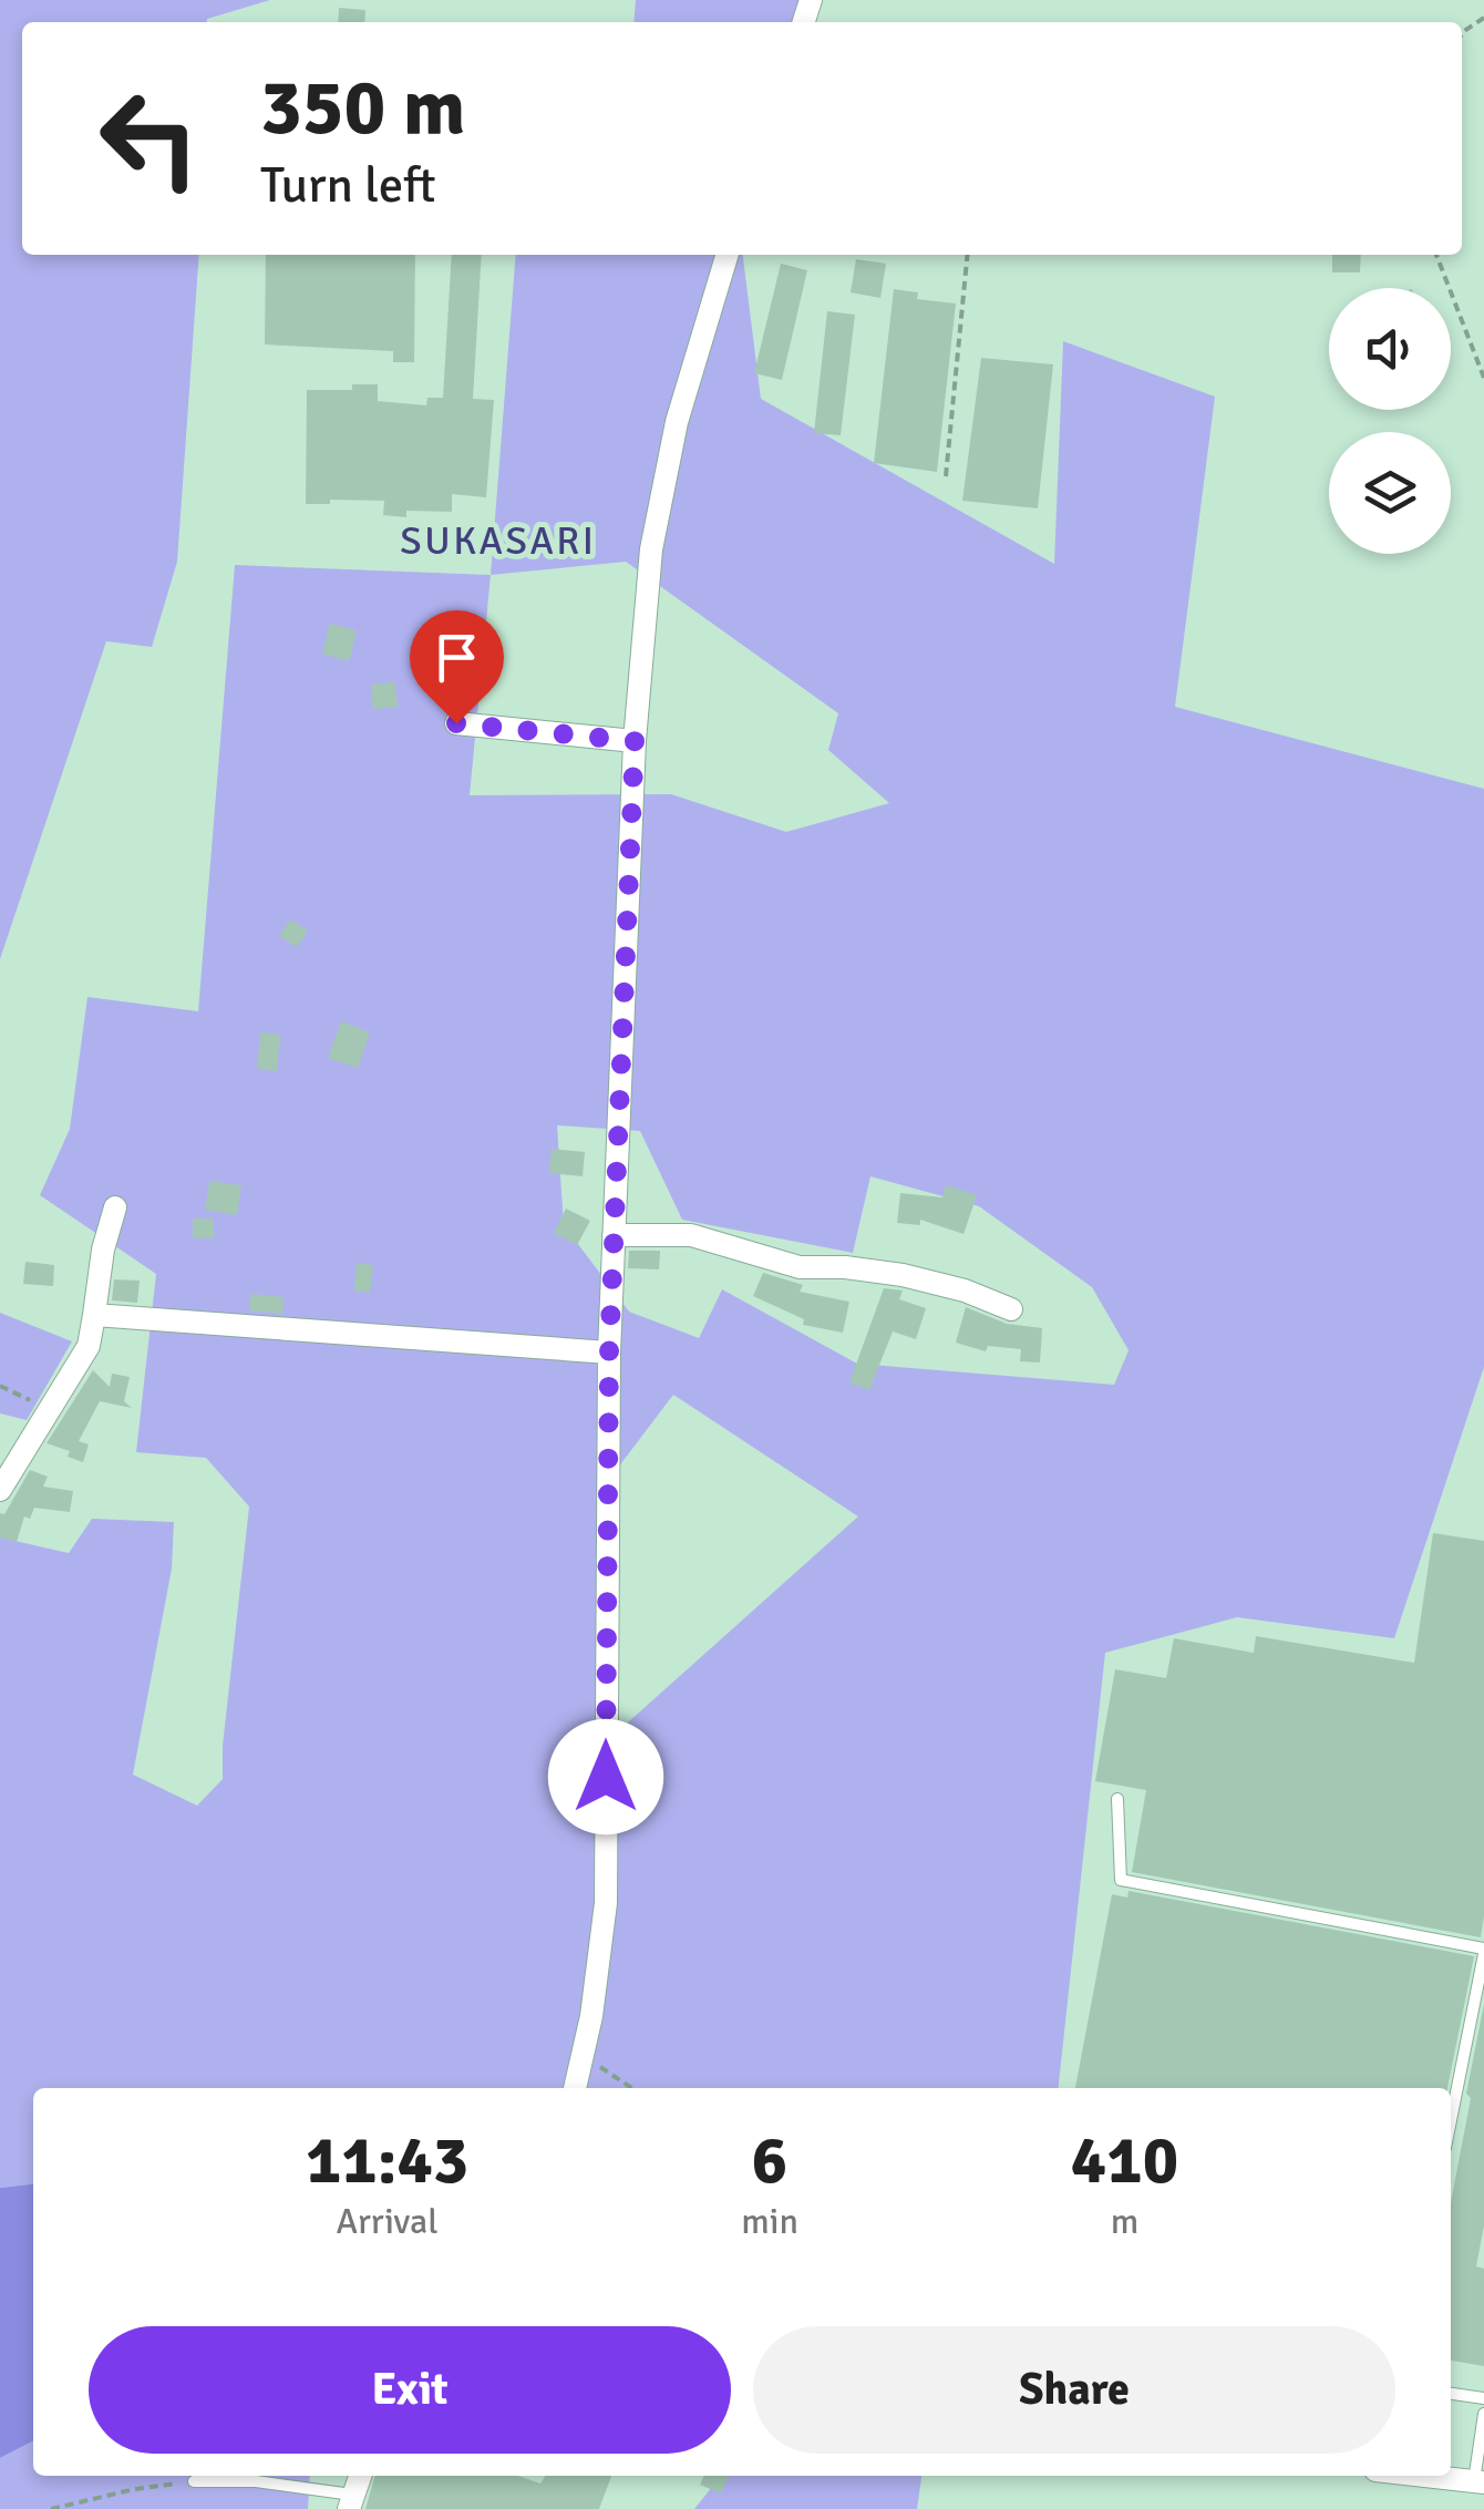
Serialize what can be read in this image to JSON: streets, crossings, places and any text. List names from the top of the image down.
{
  "districts": ["SUKASARI"],
  "page": {
    "turn": ["350 m", "Turn left"],
    "eta": [
      "11:43",
      "Arrival",
      "6",
      "min",
      "410",
      "m"
    ],
    "buttons": ["Exit", "Share"]
  }
}
